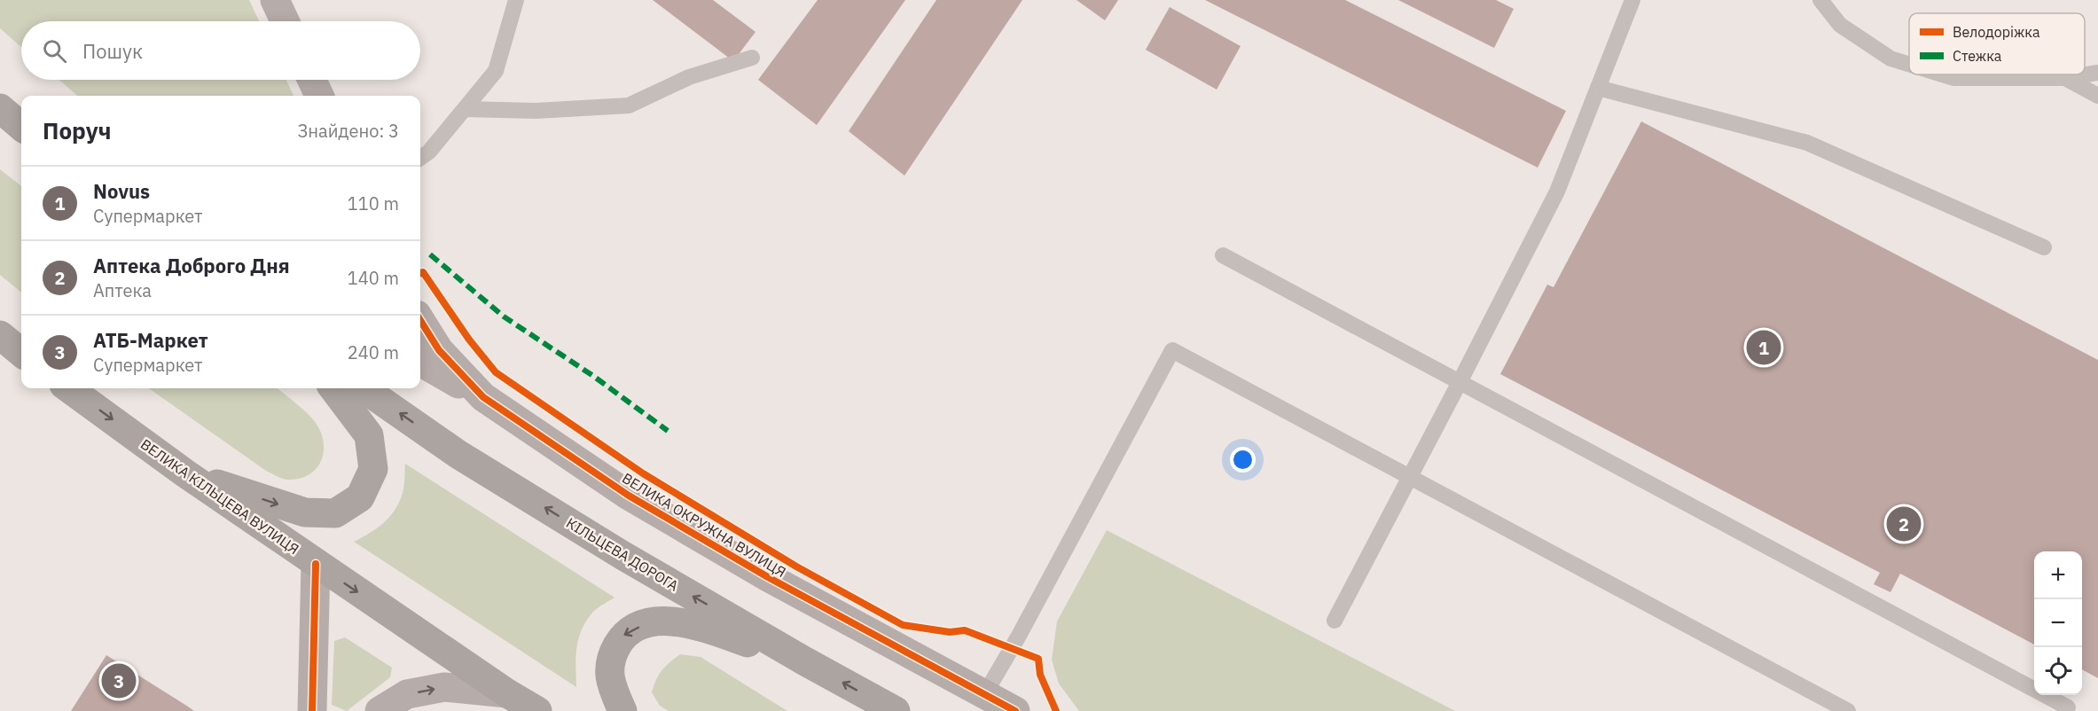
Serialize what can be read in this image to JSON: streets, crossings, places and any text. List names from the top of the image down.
{
  "streets": {
    "highway": ["ВЕЛИКА КІЛЬЦЕВА ВУЛИЦЯ", "КІЛЬЦЕВА ДОРОГА"],
    "street": ["ВЕЛИКА ОКРУЖНА ВУЛИЦЯ"]
  },
  "one_way": ["ВЕЛИКА КІЛЬЦЕВА ВУЛИЦЯ", "КІЛЬЦЕВА ДОРОГА"],
  "legend": ["Велодоріжка", "Стежка"],
  "page": {
    "search": "Пошук",
    "heading": ["Поруч", "Знайдено: 3"],
    "list": [
      {
        "mark": "1",
        "name": "Novus",
        "note": "Супермаркет",
        "value": "110 m"
      },
      {
        "mark": "2",
        "name": "Аптека Доброго Дня",
        "note": "Аптека",
        "value": "140 m"
      },
      {
        "mark": "3",
        "name": "АТБ-Маркет",
        "note": "Супермаркет",
        "value": "240 m"
      }
    ],
    "pins": ["1", "2", "3"],
    "map_buttons": ["+", "−"]
  }
}
